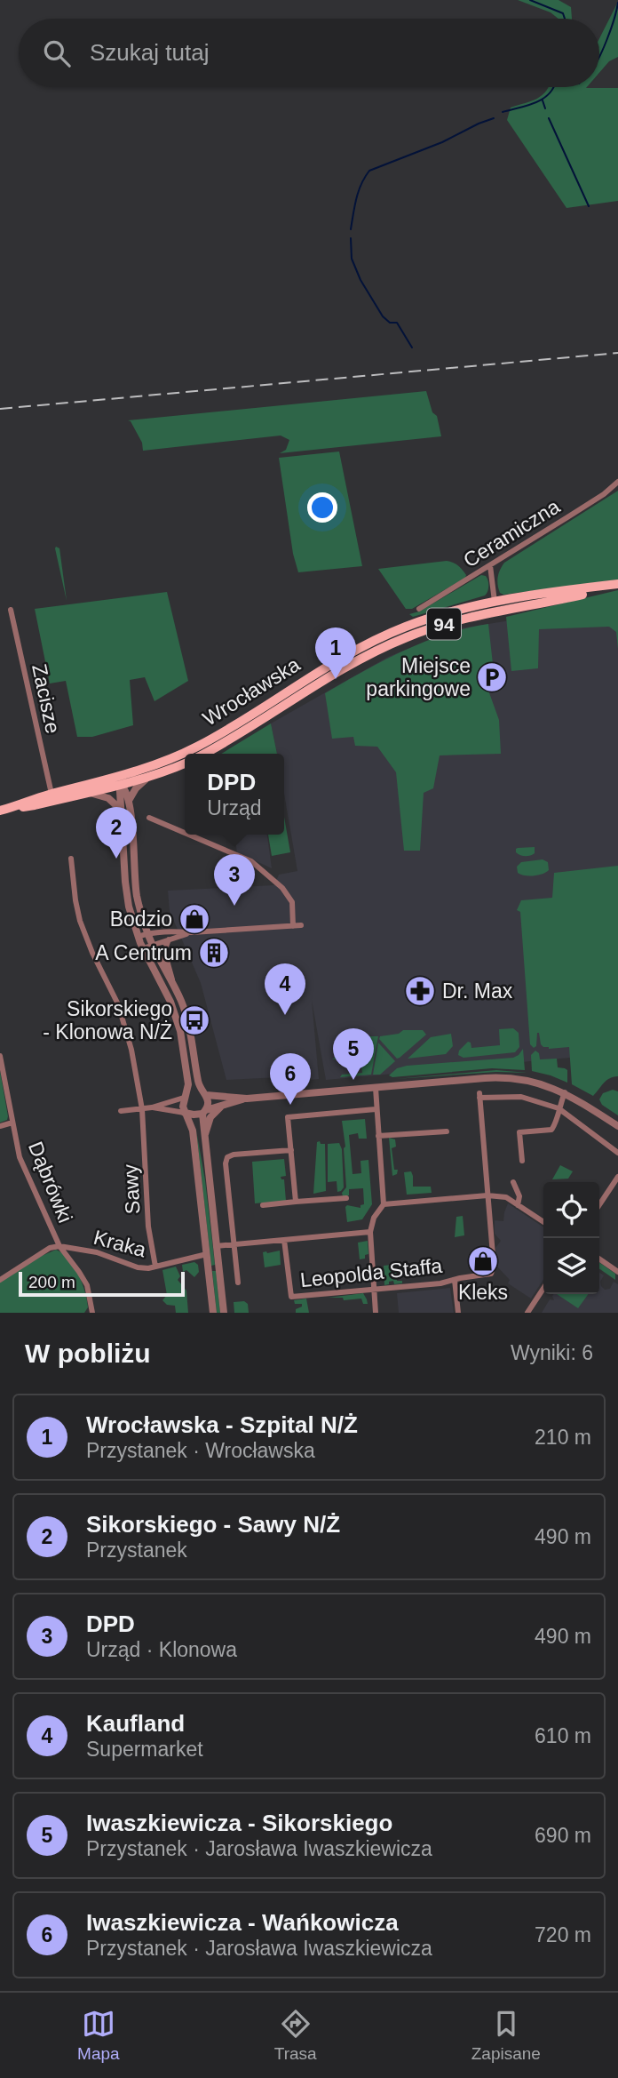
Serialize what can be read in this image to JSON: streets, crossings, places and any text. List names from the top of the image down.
{
  "streets": {
    "main road": ["94", "Wrocławska"],
    "street": [
      "Ceramiczna",
      "Zacisze",
      "Dąbrówki",
      "Sawy",
      "Kraka",
      "Leopolda Staffa"
    ]
  },
  "crossings": [
    ["Wrocławska", "Zacisze"],
    ["Dąbrówki", "Kraka"],
    ["Sawy", "Kraka"]
  ],
  "places": {
    "parking": ["Miejsce parkingowe"],
    "shop": ["Bodzio", "Kleks"],
    "building": ["A Centrum"],
    "pharmacy": ["Dr. Max"],
    "bus stop": ["Sikorskiego - Klonowa N/Ż"]
  },
  "scale_bar": "200 m",
  "page": {
    "search": "Szukaj tutaj",
    "pins": [
      "1",
      "2",
      "3",
      "4",
      "5",
      "6"
    ],
    "popup": ["DPD", "Urząd"],
    "scale": "200 m",
    "heading": ["W pobliżu", "Wyniki: 6"],
    "list": [
      {
        "mark": "1",
        "name": "Wrocławska - Szpital N/Ż",
        "note": "Przystanek · Wrocławska",
        "value": "210 m"
      },
      {
        "mark": "2",
        "name": "Sikorskiego - Sawy N/Ż",
        "note": "Przystanek",
        "value": "490 m"
      },
      {
        "mark": "3",
        "name": "DPD",
        "note": "Urząd · Klonowa",
        "value": "490 m"
      },
      {
        "mark": "4",
        "name": "Kaufland",
        "note": "Supermarket",
        "value": "610 m"
      },
      {
        "mark": "5",
        "name": "Iwaszkiewicza - Sikorskiego",
        "note": "Przystanek · Jarosława Iwaszkiewicza",
        "value": "690 m"
      },
      {
        "mark": "6",
        "name": "Iwaszkiewicza - Wańkowicza",
        "note": "Przystanek · Jarosława Iwaszkiewicza",
        "value": "720 m"
      }
    ],
    "nav": ["Mapa", "Trasa", "Zapisane"]
  }
}
